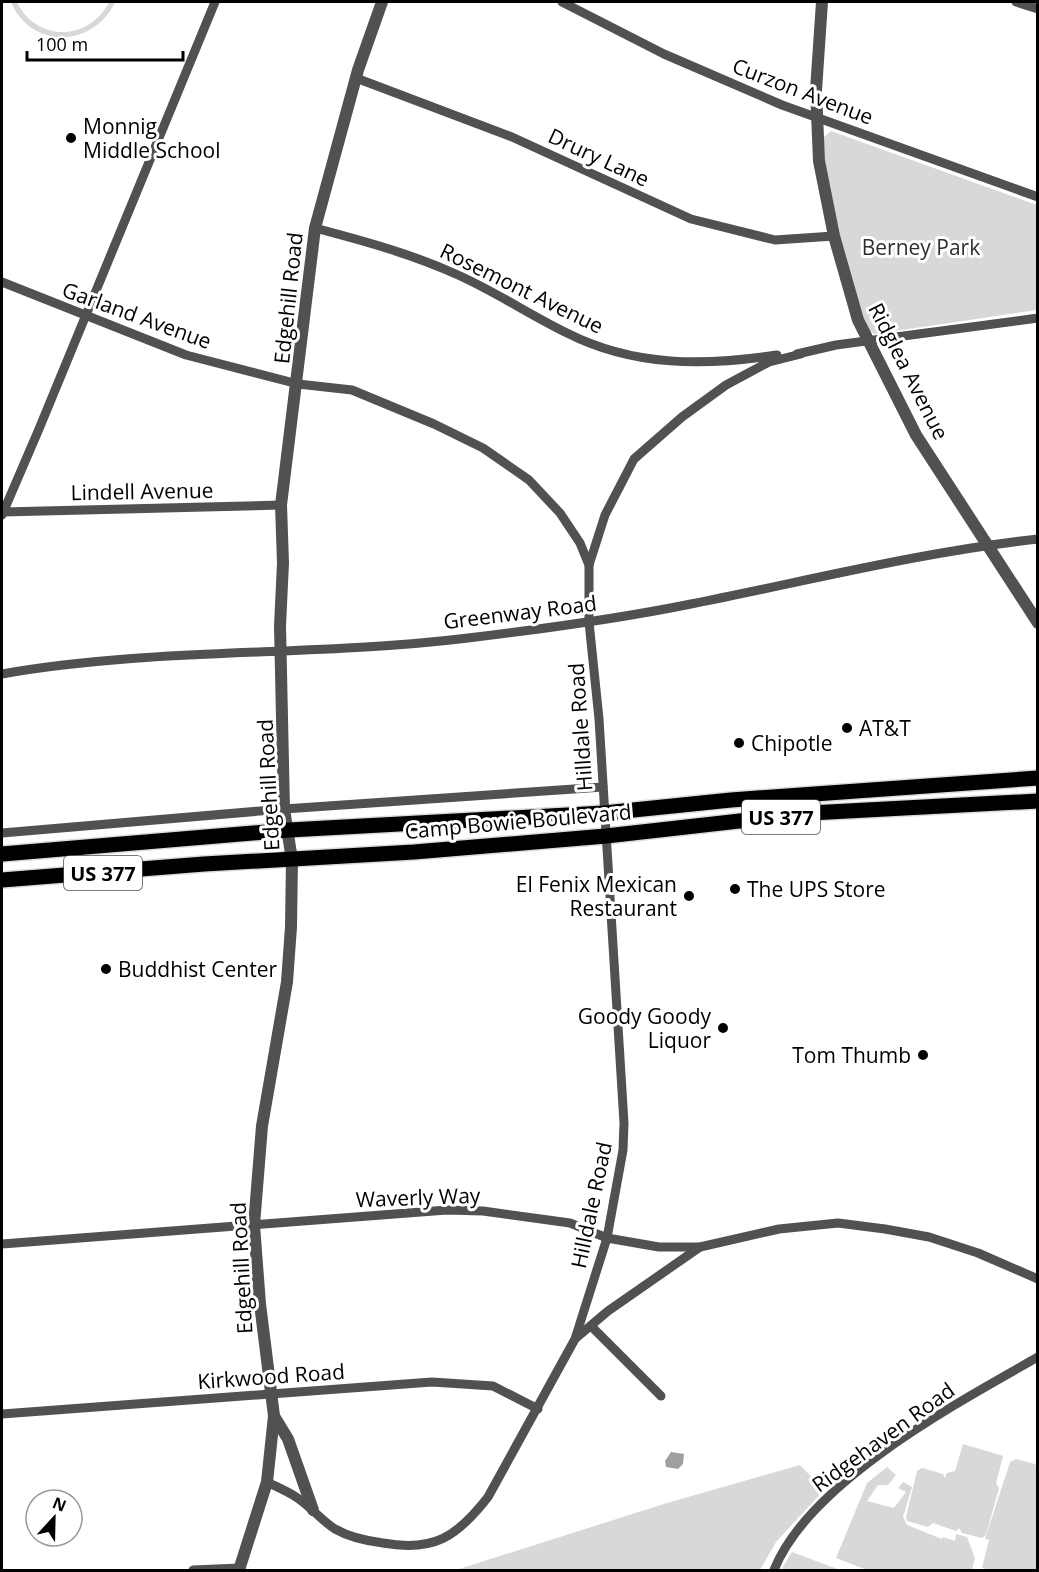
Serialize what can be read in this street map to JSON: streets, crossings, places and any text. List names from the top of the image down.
{
  "streets": {
    "main road": ["US 377", "Camp Bowie Boulevard"],
    "street": [
      "Curzon Avenue",
      "Drury Lane",
      "Rosemont Avenue",
      "Edgehill Road",
      "Garland Avenue",
      "Ridglea Avenue",
      "Lindell Avenue",
      "Greenway Road",
      "Hilldale Road",
      "Waverly Way",
      "Kirkwood Road",
      "Ridgehaven Road"
    ]
  },
  "crossings": [
    ["Curzon Avenue", "Ridglea Avenue"],
    ["Drury Lane", "Edgehill Road"],
    ["Drury Lane", "Ridglea Avenue"],
    ["Rosemont Avenue", "Edgehill Road"],
    ["Rosemont Avenue", "Ridglea Avenue"],
    ["Rosemont Avenue", "Hilldale Road"],
    ["Edgehill Road", "Garland Avenue"],
    ["Edgehill Road", "Lindell Avenue"],
    ["Edgehill Road", "Greenway Road"],
    ["Edgehill Road", "Hilldale Road"],
    ["Edgehill Road", "Camp Bowie Boulevard"],
    ["Edgehill Road", "Waverly Way"],
    ["Edgehill Road", "Kirkwood Road"],
    ["Garland Avenue", "Hilldale Road"],
    ["Ridglea Avenue", "Greenway Road"],
    ["Greenway Road", "Hilldale Road"],
    ["Hilldale Road", "Camp Bowie Boulevard"],
    ["Hilldale Road", "Waverly Way"],
    ["Hilldale Road", "Kirkwood Road"]
  ],
  "parks": ["Berney Park"],
  "places": [
    "Monnig Middle School",
    "AT&T",
    "Chipotle",
    "The UPS Store",
    "El Fenix Mexican Restaurant",
    "Buddhist Center",
    "Goody Goody Liquor",
    "Tom Thumb"
  ],
  "scale_bar": "100 m",
  "north": "top"
}
